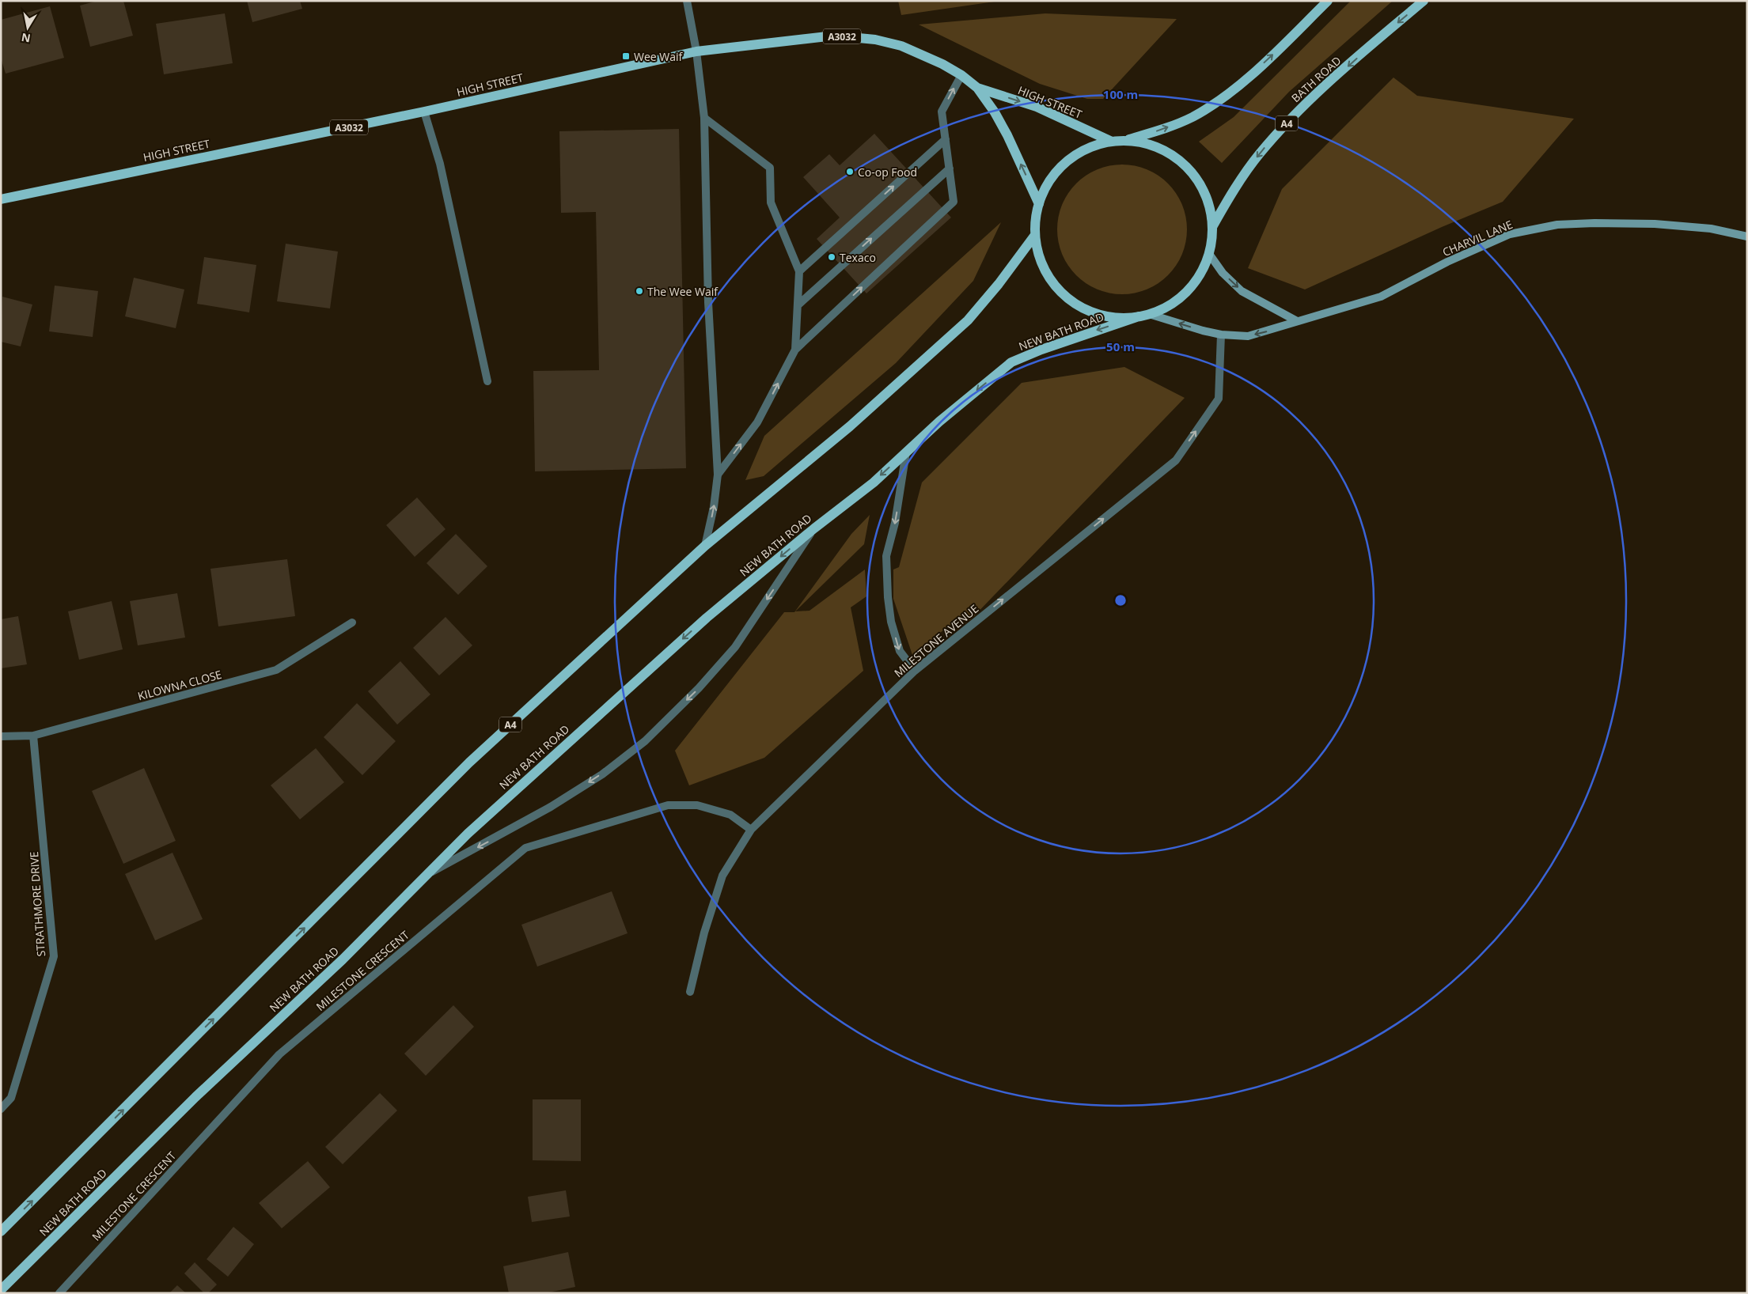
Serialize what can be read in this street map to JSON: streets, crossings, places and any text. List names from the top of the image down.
{
  "streets": {
    "main road": [
      "A3032",
      "BATH ROAD",
      "HIGH STREET",
      "A4",
      "CHARVIL LANE",
      "NEW BATH ROAD"
    ],
    "street": [
      "MILESTONE AVENUE",
      "KILOWNA CLOSE",
      "STRATHMORE DRIVE",
      "MILESTONE CRESCENT"
    ]
  },
  "crossings": [
    ["BATH ROAD", "HIGH STREET"],
    ["BATH ROAD", "A4"],
    ["BATH ROAD", "CHARVIL LANE"],
    ["BATH ROAD", "NEW BATH ROAD"],
    ["CHARVIL LANE", "MILESTONE AVENUE"],
    ["MILESTONE AVENUE", "MILESTONE CRESCENT"],
    ["KILOWNA CLOSE", "STRATHMORE DRIVE"]
  ],
  "one_way": ["MILESTONE AVENUE"],
  "places": {
    "transit": ["Wee Waif"],
    "other": ["Co-op Food", "Texaco", "The Wee Waif"]
  },
  "north": "bottom",
  "rings": ["100 m", "50 m"]
}
